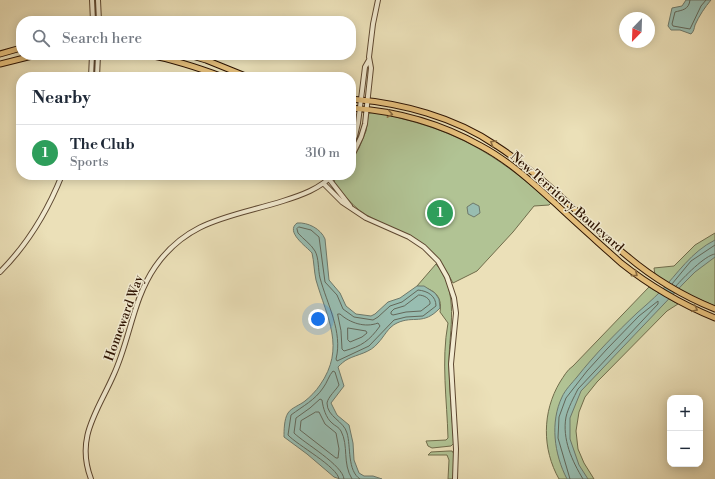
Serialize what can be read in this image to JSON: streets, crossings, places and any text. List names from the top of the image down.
{
  "streets": {
    "main road": ["New Territory Boulevard"],
    "street": ["Homeward Way"]
  },
  "north": "bottom left",
  "page": {
    "search": "Search here",
    "heading": "Nearby",
    "list": [
      {
        "mark": "1",
        "name": "The Club",
        "note": "Sports",
        "value": "310 m"
      }
    ],
    "pins": "1",
    "map_buttons": ["+", "−"]
  }
}
